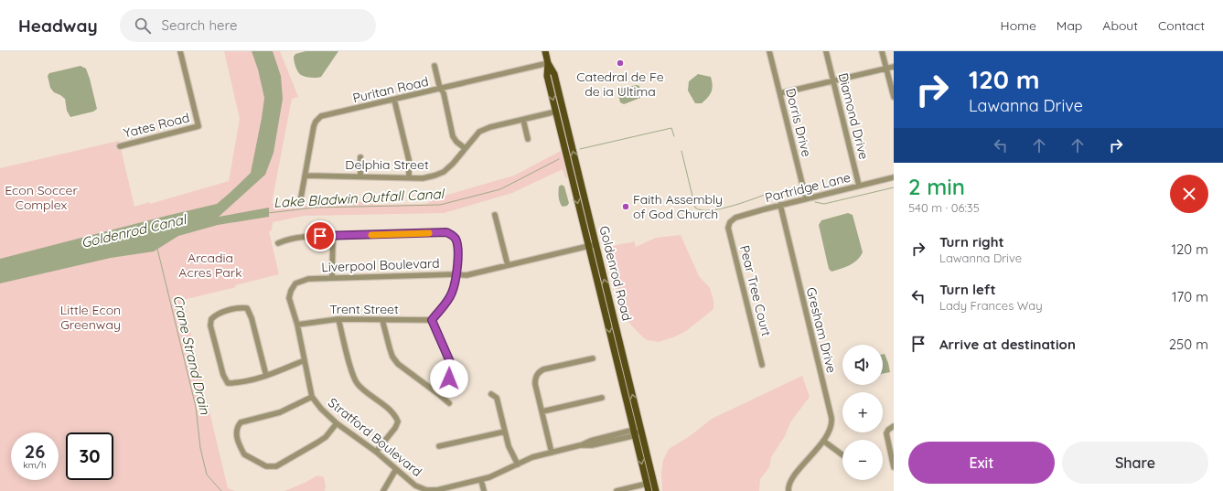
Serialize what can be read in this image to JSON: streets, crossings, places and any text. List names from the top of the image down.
{
  "streets": {
    "main road": ["Goldenrod Road"],
    "street": [
      "Puritan Road",
      "Diamond Drive",
      "Dorris Drive",
      "Yates Road",
      "Delphia Street",
      "Partridge Lane",
      "Liverpool Boulevard",
      "Pear Tree Court",
      "Trent Street",
      "Gresham Drive",
      "Stratford Boulevard"
    ]
  },
  "crossings": [
    ["Puritan Road", "Delphia Street"],
    ["Puritan Road", "Goldenrod Road"],
    ["Diamond Drive", "Partridge Lane"],
    ["Dorris Drive", "Partridge Lane"],
    ["Delphia Street", "Goldenrod Road"],
    ["Partridge Lane", "Pear Tree Court"],
    ["Partridge Lane", "Gresham Drive"],
    ["Liverpool Boulevard", "Goldenrod Road"],
    ["Liverpool Boulevard", "Stratford Boulevard"],
    ["Goldenrod Road", "Stratford Boulevard"],
    ["Trent Street", "Stratford Boulevard"]
  ],
  "water": ["Lake Bladwin Outfall Canal", "Goldenrod Canal", "Crane Strand Drain"],
  "parks": ["Econ Soccer Complex", "Arcadia Acres Park", "Little Econ Greenway"],
  "places": ["Catedral de Fe de ia Ultima", "Faith Assembly of God Church"],
  "page": {
    "header": "Headway",
    "search": "Search here",
    "nav": [
      "Home",
      "Map",
      "About",
      "Contact"
    ],
    "turn": ["120 m", "Lawanna Drive"],
    "heading": ["2 min", "540 m · 06:35"],
    "list": [
      {
        "name": "Turn right",
        "note": "Lawanna Drive",
        "value": "120 m"
      },
      {
        "name": "Turn left",
        "note": "Lady Frances Way",
        "value": "170 m"
      },
      {
        "name": "Arrive at destination",
        "value": "250 m"
      }
    ],
    "map_buttons": ["+", "−"],
    "speed": "26 km/h",
    "limit": "30",
    "buttons": ["Exit", "Share"]
  }
}
